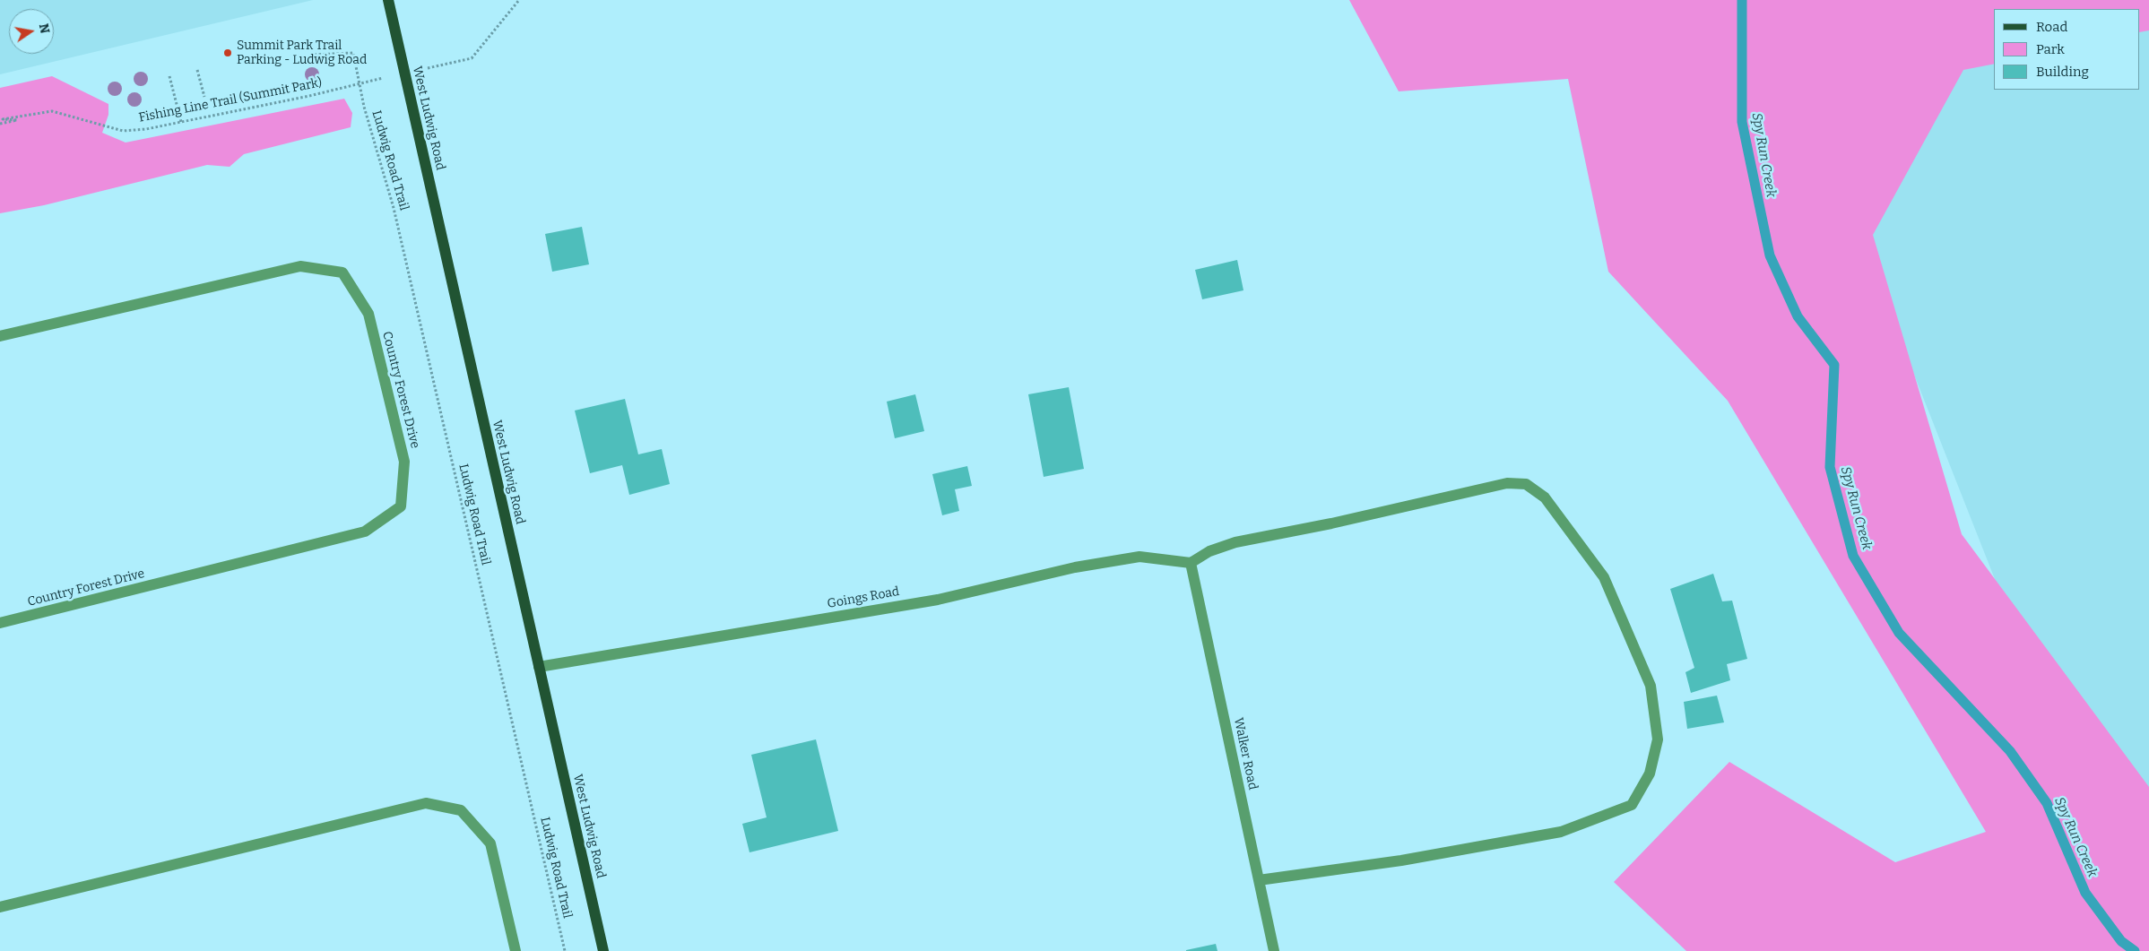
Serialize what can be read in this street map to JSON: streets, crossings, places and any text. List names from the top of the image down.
{
  "streets": {
    "main road": ["West Ludwig Road"],
    "street": ["Country Forest Drive", "Goings Road", "Walker Road"],
    "path": ["Fishing Line Trail (Summit Park)", "Ludwig Road Trail"]
  },
  "crossings": [
    ["Fishing Line Trail (Summit Park)", "Ludwig Road Trail"],
    ["West Ludwig Road", "Goings Road"],
    ["Goings Road", "Walker Road"]
  ],
  "water": ["Spy Run Creek"],
  "places": ["Summit Park Trail Parking - Ludwig Road"],
  "legend": ["Road", "Park", "Building"],
  "north": "right"
}
